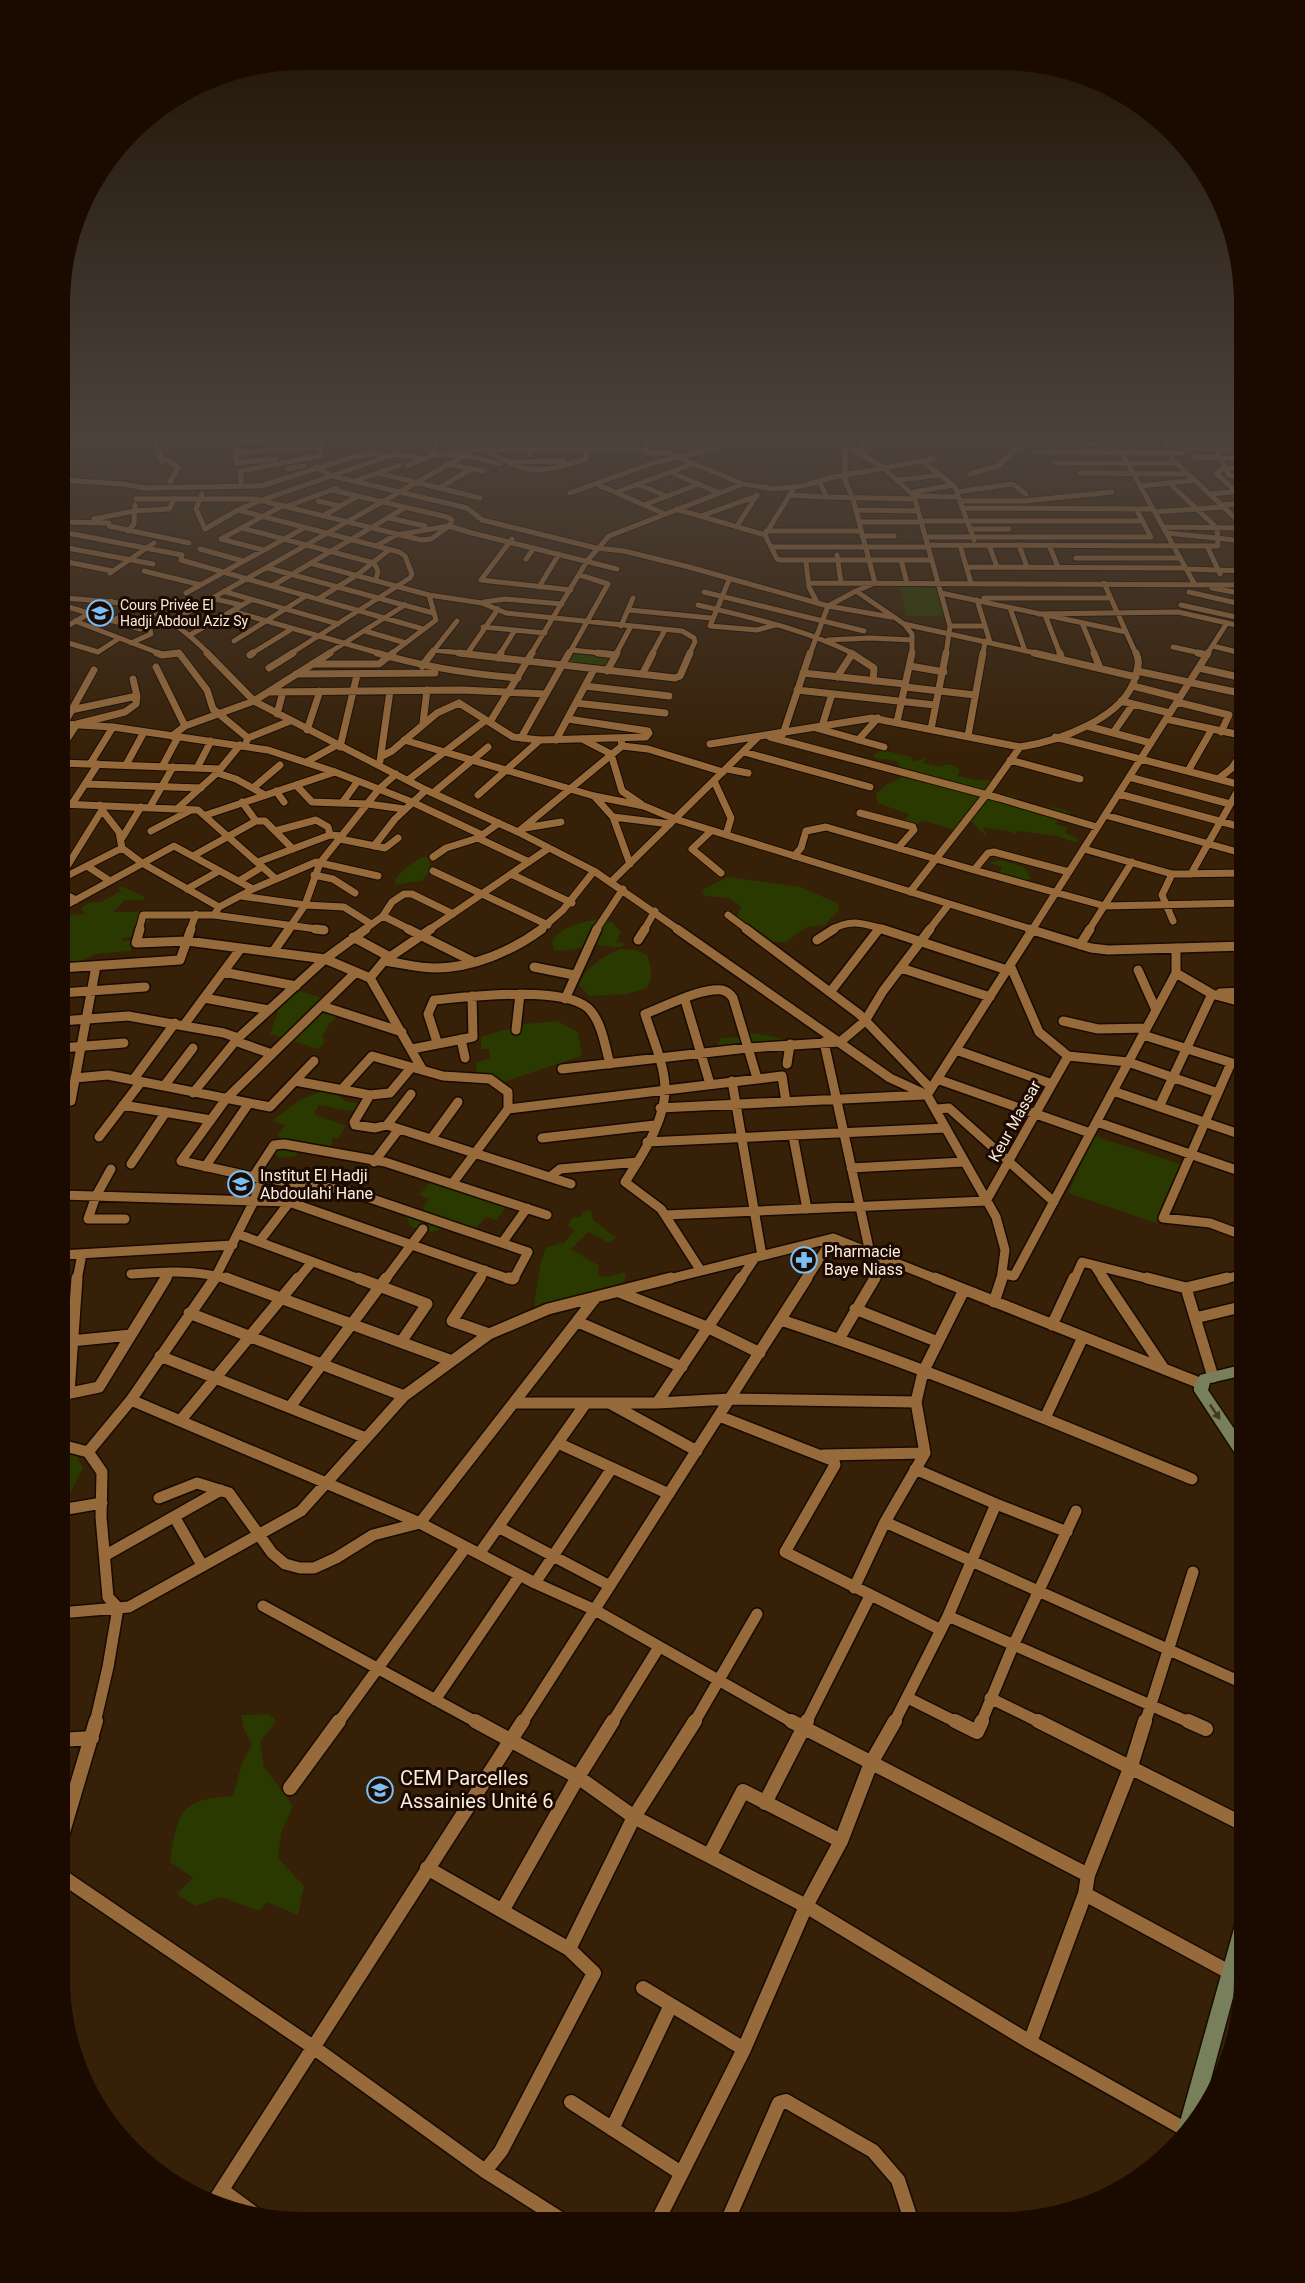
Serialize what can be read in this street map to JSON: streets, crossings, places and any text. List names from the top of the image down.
{
  "streets": {
    "street": ["Keur Massar"]
  },
  "places": {
    "school or university": ["Cours Privée El Hadji Abdoul Aziz Sy", "Institut El Hadji Abdoulahi Hane", "CEM Parcelles Assainies Unité 6"],
    "pharmacy": ["Pharmacie Baye Niass"]
  }
}
